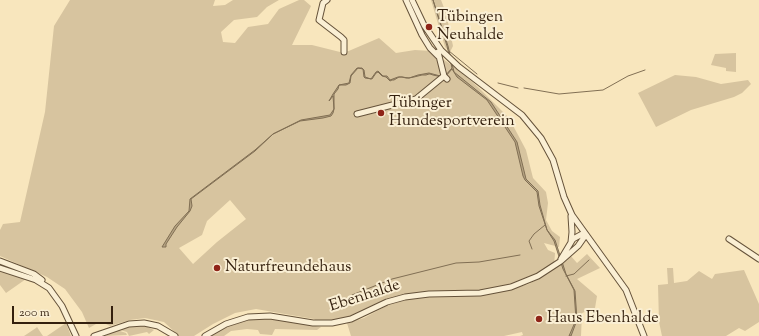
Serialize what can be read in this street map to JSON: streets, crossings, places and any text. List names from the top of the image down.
{
  "streets": {
    "street": ["Ebenhalde"]
  },
  "places": [
    "Tübingen Neuhalde",
    "Tübinger Hundesportverein",
    "Naturfreundehaus",
    "Haus Ebenhalde"
  ],
  "scale_bar": "200 m"
}
